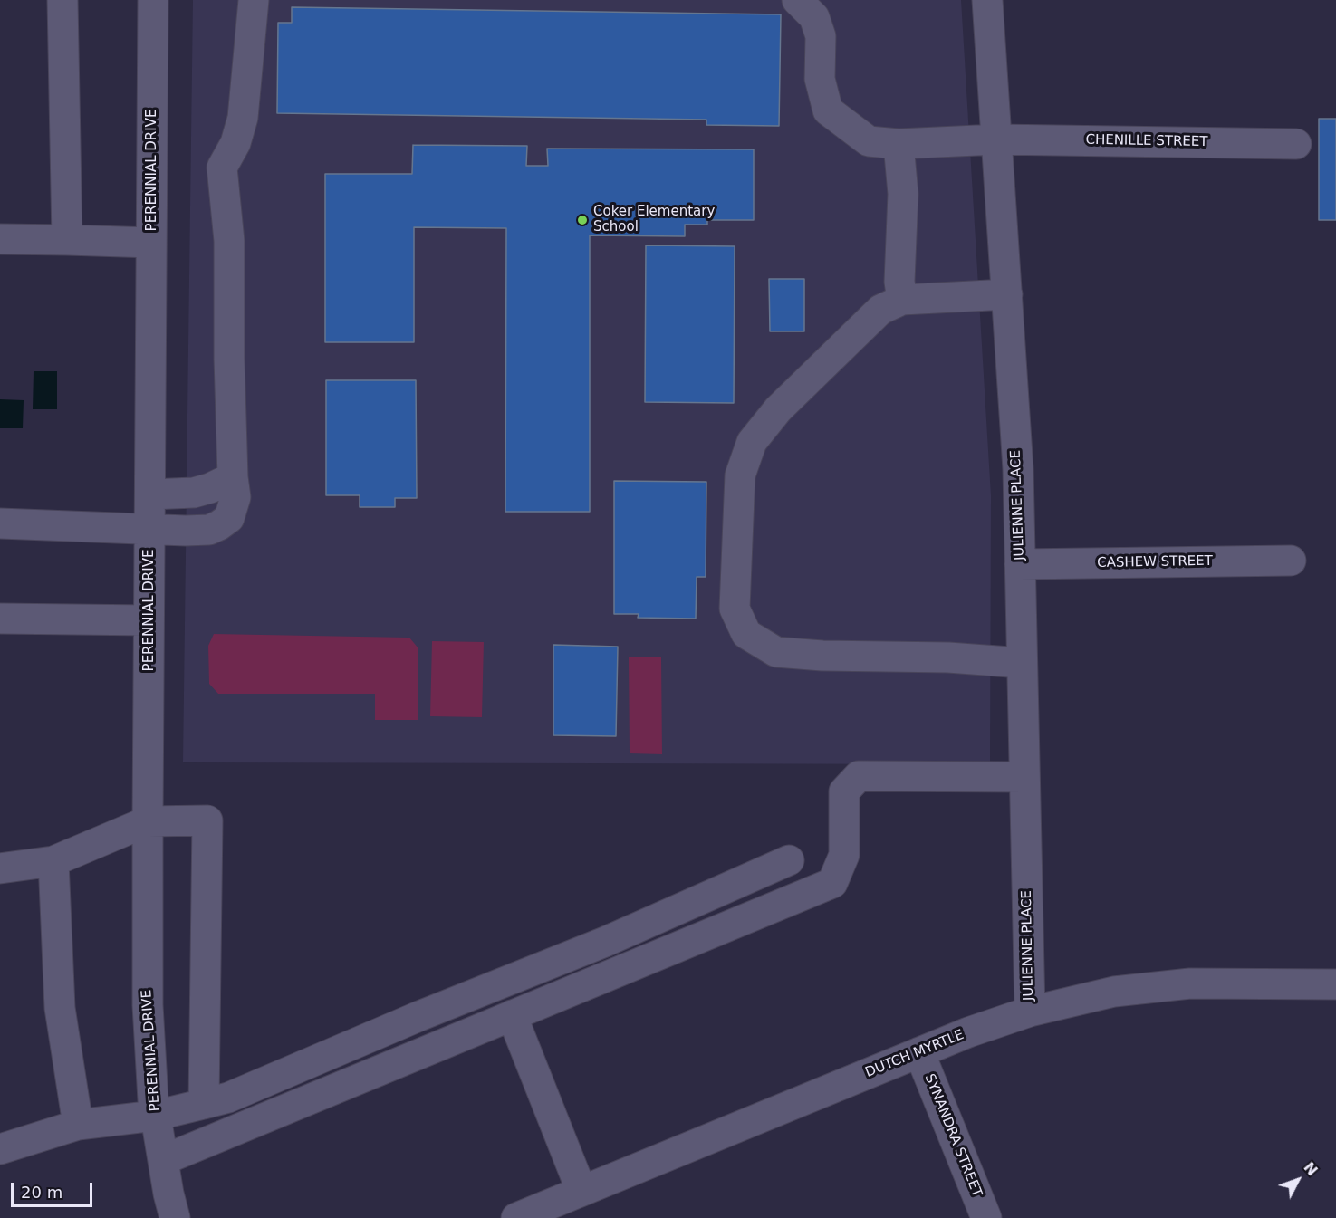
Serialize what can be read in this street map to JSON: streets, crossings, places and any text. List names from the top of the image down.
{
  "streets": {
    "street": [
      "CHENILLE STREET",
      "PERENNIAL DRIVE",
      "JULIENNE PLACE",
      "CASHEW STREET",
      "DUTCH MYRTLE",
      "SYNANDRA STREET"
    ]
  },
  "crossings": [
    ["CHENILLE STREET", "JULIENNE PLACE"],
    ["JULIENNE PLACE", "CASHEW STREET"],
    ["JULIENNE PLACE", "DUTCH MYRTLE"],
    ["DUTCH MYRTLE", "SYNANDRA STREET"]
  ],
  "places": ["Coker Elementary School"],
  "scale_bar": "20 m",
  "north": "top right"
}
